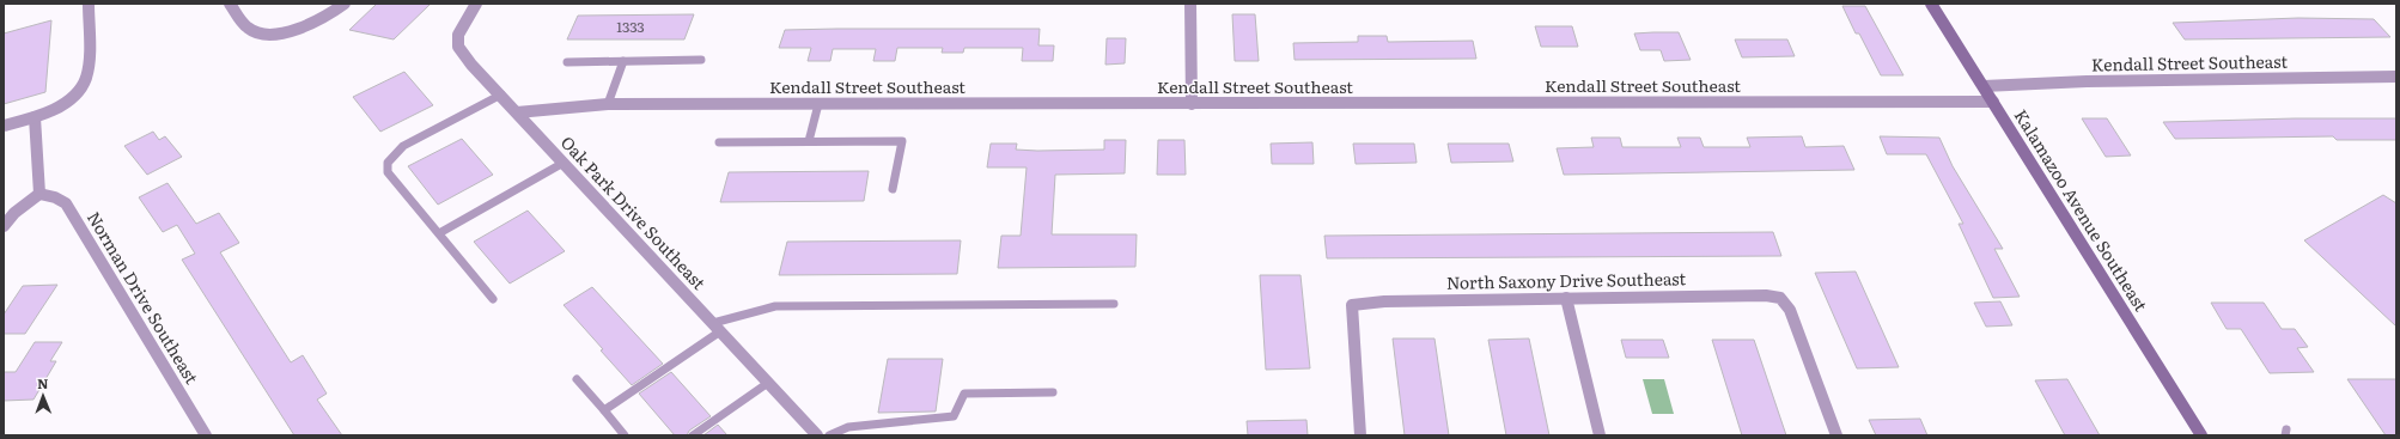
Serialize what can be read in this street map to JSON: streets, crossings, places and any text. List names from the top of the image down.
{
  "streets": {
    "main road": ["Kalamazoo Avenue Southeast"],
    "street": [
      "Kendall Street Southeast",
      "Oak Park Drive Southeast",
      "North Saxony Drive Southeast",
      "Norman Drive Southeast"
    ]
  },
  "crossings": [
    ["Kendall Street Southeast", "Kalamazoo Avenue Southeast"],
    ["Kendall Street Southeast", "Oak Park Drive Southeast"]
  ],
  "house_numbers": ["1333"],
  "north": "top"
}
